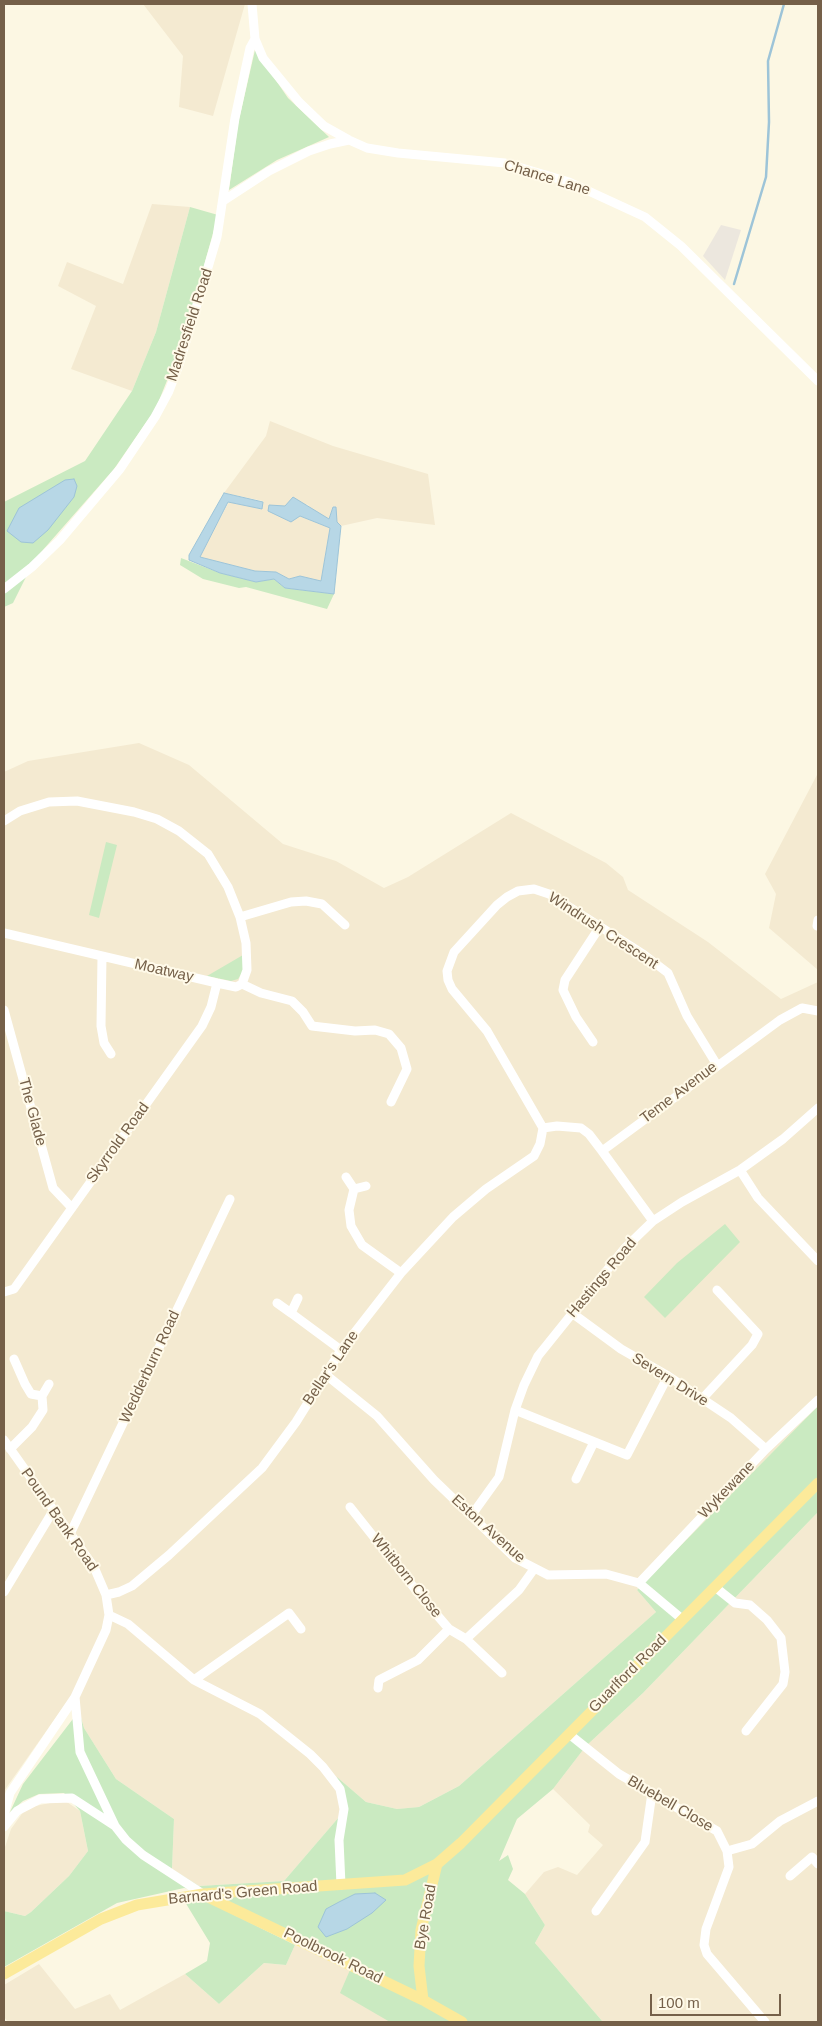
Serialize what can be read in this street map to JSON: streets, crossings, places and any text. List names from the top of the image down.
{
  "streets": {
    "main road": [
      "Guarlford Road",
      "Barnard's Green Road",
      "Bye Road",
      "Poolbrook Road"
    ],
    "street": [
      "Chance Lane",
      "Madresfield Road",
      "Windrush Crescent",
      "Moatway",
      "Teme Avenue",
      "The Glade",
      "Skyrrold Road",
      "Hastings Road",
      "Wedderburn Road",
      "Bellar's Lane",
      "Severn Drive",
      "Wykewane",
      "Pound Bank Road",
      "Eston Avenue",
      "Whitborn Close",
      "Bluebell Close"
    ]
  },
  "crossings": [
    ["Chance Lane", "Madresfield Road"],
    ["Windrush Crescent", "Teme Avenue"],
    ["Windrush Crescent", "Bellar's Lane"],
    ["Moatway", "Skyrrold Road"],
    ["The Glade", "Skyrrold Road"],
    ["Hastings Road", "Severn Drive"],
    ["Hastings Road", "Eston Avenue"],
    ["Wedderburn Road", "Pound Bank Road"],
    ["Bellar's Lane", "Pound Bank Road"],
    ["Bellar's Lane", "Eston Avenue"],
    ["Severn Drive", "Wykewane"],
    ["Wykewane", "Eston Avenue"],
    ["Eston Avenue", "Guarlford Road"],
    ["Guarlford Road", "Bluebell Close"],
    ["Guarlford Road", "Barnard's Green Road"],
    ["Guarlford Road", "Bye Road"],
    ["Barnard's Green Road", "Bye Road"],
    ["Barnard's Green Road", "Poolbrook Road"],
    ["Bye Road", "Poolbrook Road"]
  ],
  "scale_bar": "100 m"
}
